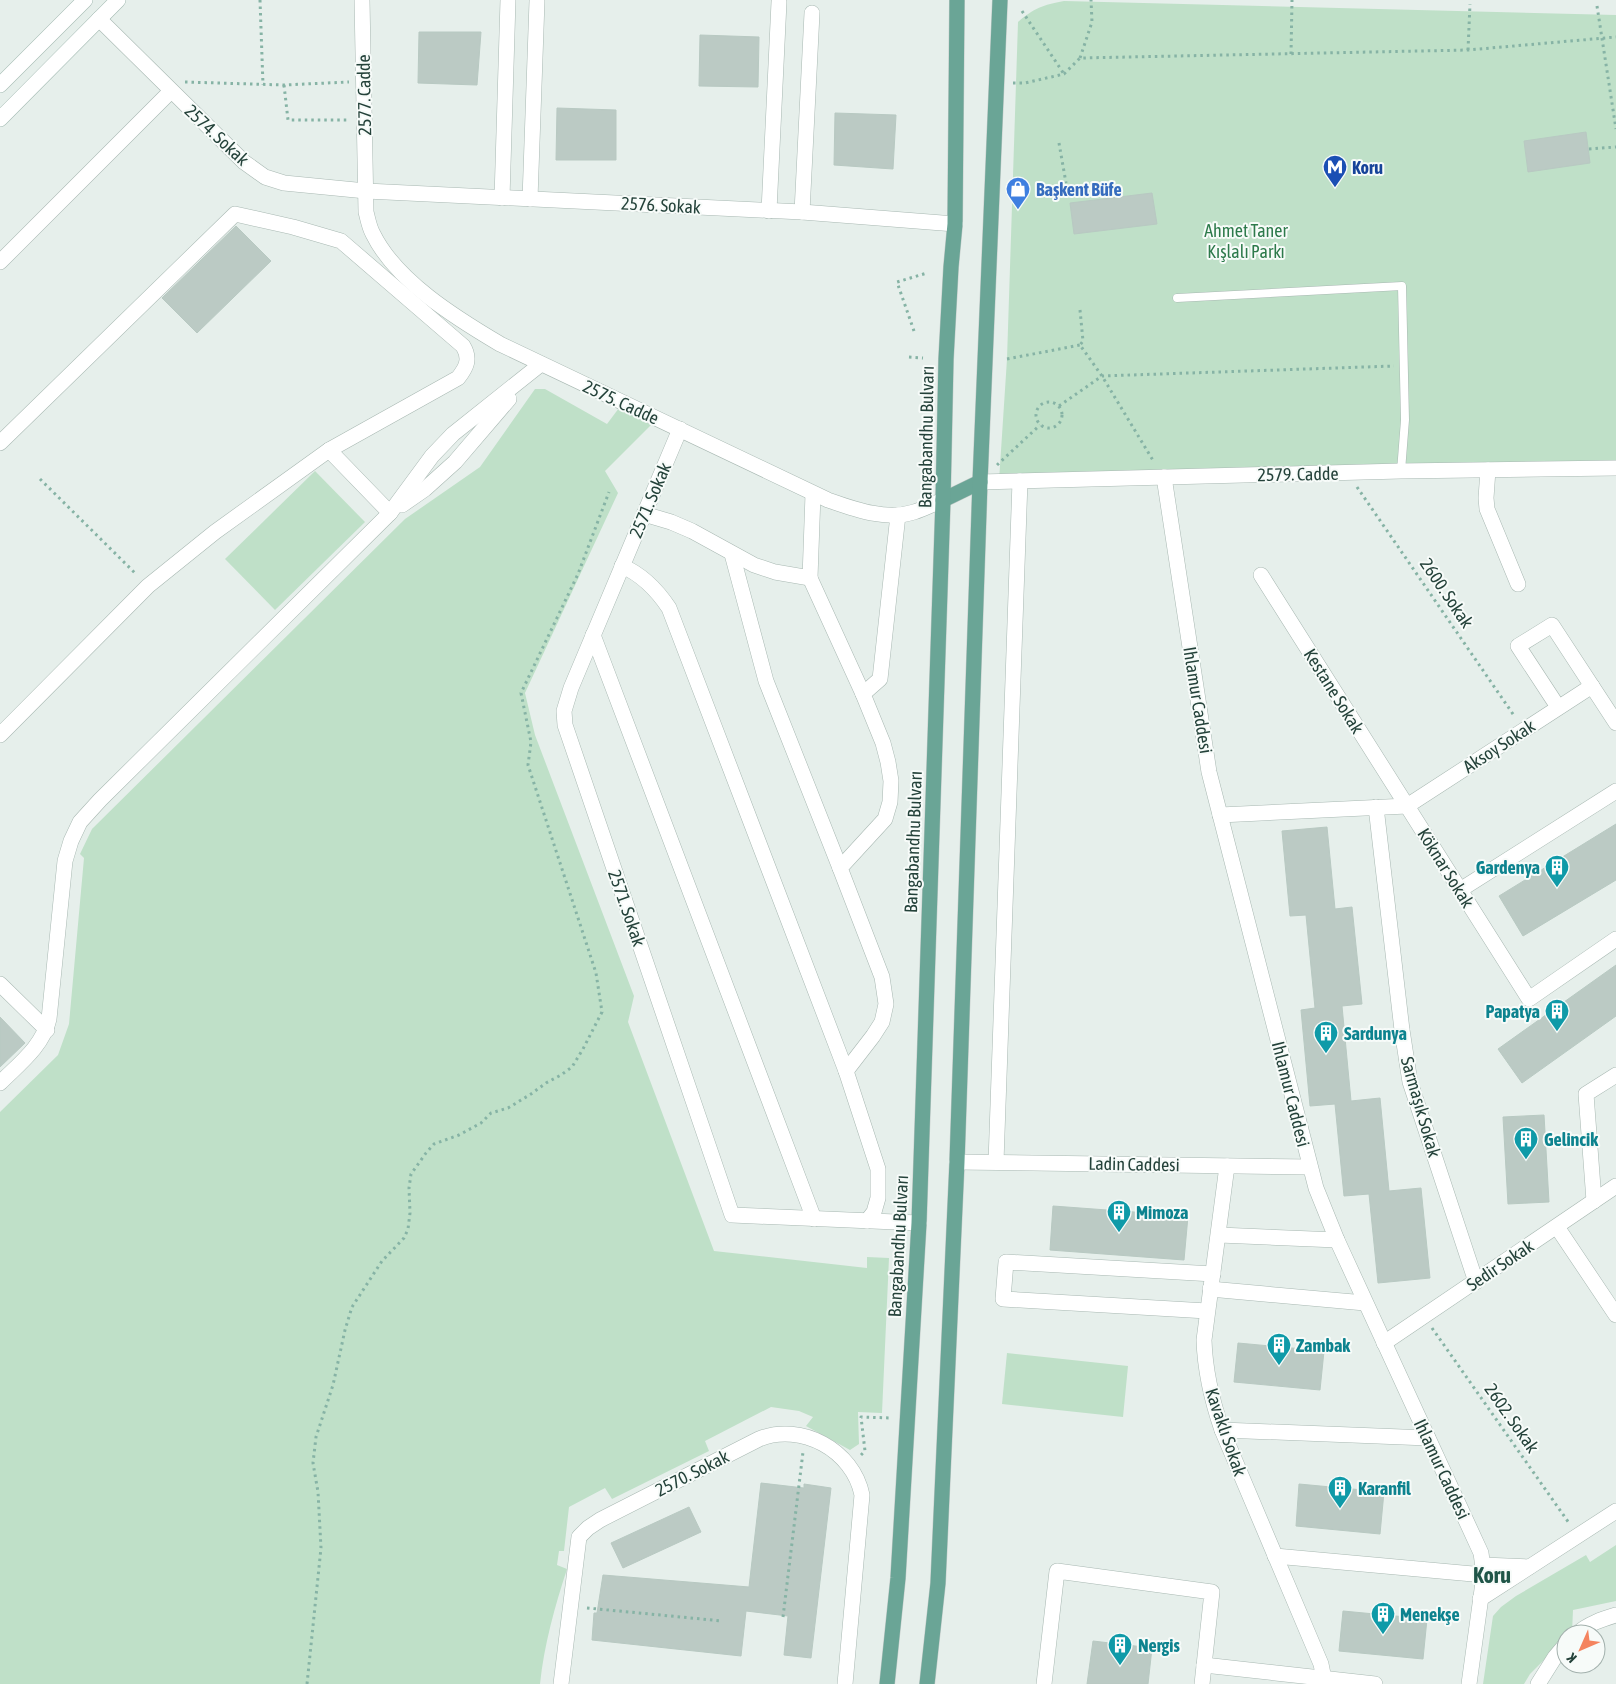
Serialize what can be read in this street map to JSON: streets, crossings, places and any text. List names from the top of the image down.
{
  "streets": {
    "main road": ["Bangabandhu Bulvarı"],
    "street": [
      "2577. Cadde",
      "2574. Sokak",
      "2576. Sokak",
      "2575. Cadde",
      "2579. Cadde",
      "2571. Sokak",
      "Kestane Sokak",
      "Ihlamur Caddesi",
      "Aksoy Sokak",
      "Köknar Sokak",
      "Sarmaşık Sokak",
      "Ladin Caddesi",
      "Sedir Sokak",
      "Kavaklı Sokak",
      "2570. Sokak"
    ],
    "path": ["2600. Sokak", "2602. Sokak"]
  },
  "crossings": [
    ["2577. Cadde", "2574. Sokak"],
    ["2577. Cadde", "2576. Sokak"],
    ["2577. Cadde", "2575. Cadde"],
    ["2574. Sokak", "2576. Sokak"],
    ["2574. Sokak", "2575. Cadde"],
    ["2576. Sokak", "2575. Cadde"],
    ["2576. Sokak", "Bangabandhu Bulvarı"],
    ["2575. Cadde", "Bangabandhu Bulvarı"],
    ["2575. Cadde", "2571. Sokak"],
    ["Bangabandhu Bulvarı", "2571. Sokak"],
    ["2579. Cadde", "2600. Sokak"],
    ["2579. Cadde", "Ihlamur Caddesi"],
    ["2600. Sokak", "Aksoy Sokak"],
    ["Kestane Sokak", "Aksoy Sokak"],
    ["Kestane Sokak", "Köknar Sokak"],
    ["Ihlamur Caddesi", "Ladin Caddesi"],
    ["Ihlamur Caddesi", "Sedir Sokak"],
    ["Aksoy Sokak", "Köknar Sokak"],
    ["Sarmaşık Sokak", "Sedir Sokak"],
    ["Ladin Caddesi", "Kavaklı Sokak"],
    ["Sedir Sokak", "2602. Sokak"]
  ],
  "districts": ["Koru"],
  "parks": ["Ahmet Taner Kışlalı Parkı"],
  "places": {
    "metro station": ["Koru"],
    "shop": ["Başkent Büfe"],
    "building": [
      "Gardenya",
      "Papatya",
      "Sardunya",
      "Gelincik",
      "Mimoza",
      "Zambak",
      "Karanfil",
      "Menekşe",
      "Nergis"
    ]
  },
  "north": "bottom left"
}
